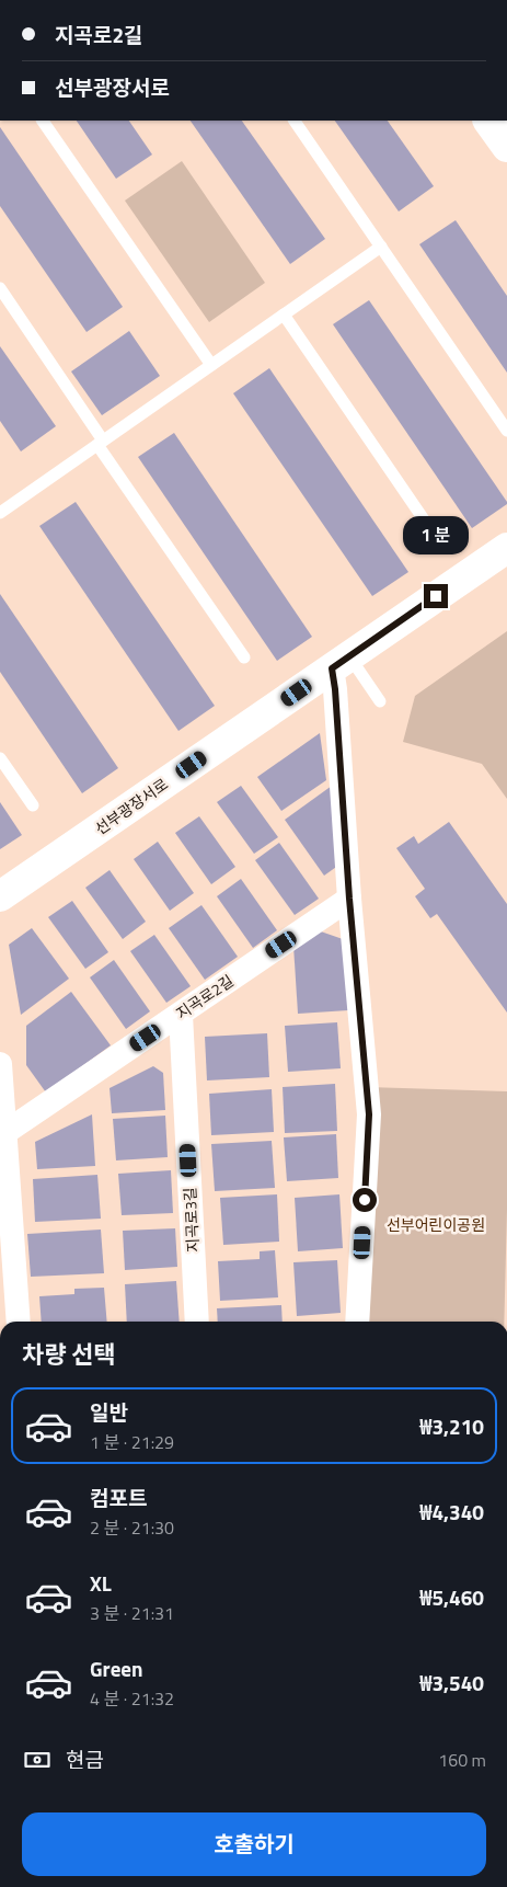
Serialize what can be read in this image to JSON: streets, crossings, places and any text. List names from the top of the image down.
{
  "streets": {
    "street": ["선부광장서로", "지곡로2길", "지곡로3길"]
  },
  "crossings": [
    ["지곡로2길", "지곡로3길"]
  ],
  "parks": ["선부어린이공원"],
  "page": {
    "banner": ["지곡로2길", "선부광장서로"],
    "bubble": "1 분",
    "heading": "차량 선택",
    "list": [
      {
        "name": "일반",
        "note": "1 분 · 21:29",
        "value": "₩3,210"
      },
      {
        "name": "컴포트",
        "note": "2 분 · 21:30",
        "value": "₩4,340"
      },
      {
        "name": "XL",
        "note": "3 분 · 21:31",
        "value": "₩5,460"
      },
      {
        "name": "Green",
        "note": "4 분 · 21:32",
        "value": "₩3,540"
      }
    ],
    "pay": ["현금", "160 m"],
    "buttons": "호출하기"
  }
}
